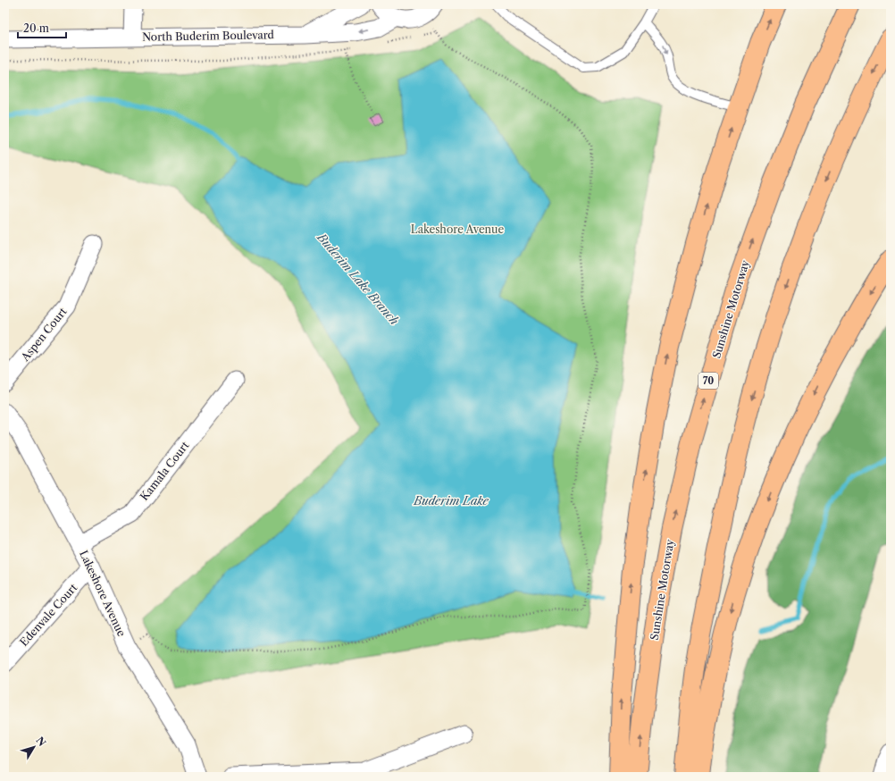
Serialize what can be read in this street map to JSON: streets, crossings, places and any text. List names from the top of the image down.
{
  "streets": {
    "highway": ["Sunshine Motorway", "70"],
    "street": [
      "North Buderim Boulevard",
      "Aspen Court",
      "Kamala Court",
      "Lakeshore Avenue",
      "Edenvale Court"
    ]
  },
  "crossings": [
    ["Kamala Court", "Lakeshore Avenue"],
    ["Lakeshore Avenue", "Edenvale Court"]
  ],
  "water": ["Buderim Lake Branch", "Buderim Lake"],
  "parks": ["Lakeshore Avenue"],
  "scale_bar": "20 m",
  "north": "top right"
}
